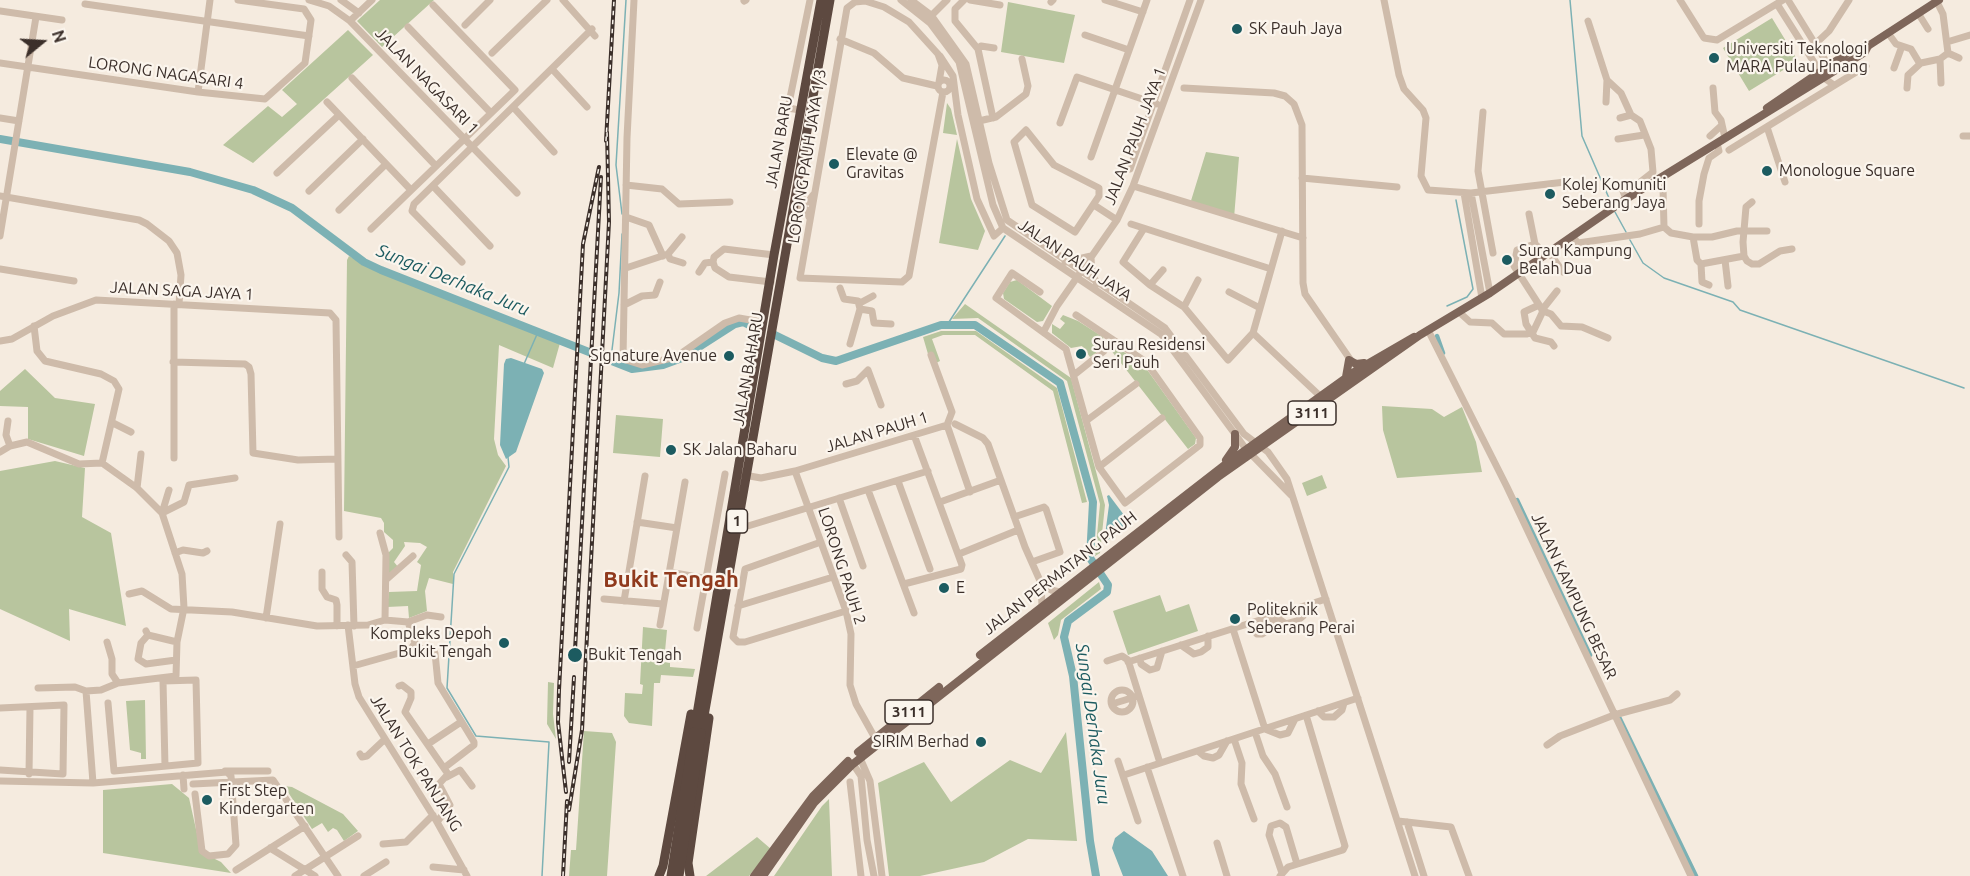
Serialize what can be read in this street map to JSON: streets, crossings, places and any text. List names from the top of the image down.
{
  "streets": {
    "highway": ["JALAN BARU", "JALAN BAHARU", "1"],
    "main road": ["3111", "JALAN PERMATANG PAUH"],
    "street": [
      "LORONG NAGASARI 4",
      "JALAN NAGASARI 1",
      "JALAN PAUH JAYA 1",
      "LORONG PAUH JAYA 1/3",
      "JALAN PAUH JAYA",
      "JALAN SAGA JAYA 1",
      "JALAN PAUH 1",
      "LORONG PAUH 2",
      "JALAN KAMPUNG BESAR",
      "JALAN TOK PANJANG"
    ]
  },
  "crossings": [
    ["JALAN PAUH JAYA 1", "JALAN PAUH JAYA"],
    ["JALAN BARU", "JALAN BAHARU"],
    ["JALAN PAUH JAYA", "JALAN PERMATANG PAUH"],
    ["JALAN BAHARU", "JALAN PAUH 1"],
    ["JALAN BAHARU", "1"],
    ["JALAN PAUH 1", "LORONG PAUH 2"],
    ["JALAN PAUH 1", "JALAN PERMATANG PAUH"],
    ["LORONG PAUH 2", "JALAN PERMATANG PAUH"],
    ["JALAN PERMATANG PAUH", "JALAN KAMPUNG BESAR"]
  ],
  "districts": ["Bukit Tengah"],
  "water": ["Sungai Derhaka Juru"],
  "places": [
    "SK Pauh Jaya",
    "Universiti Teknologi MARA Pulau Pinang",
    "Elevate @ Gravitas",
    "Monologue Square",
    "Kolej Komuniti Seberang Jaya",
    "Surau Kampung Belah Dua",
    "Surau Residensi Seri Pauh",
    "Signature Avenue",
    "SK Jalan Baharu",
    "E",
    "Politeknik Seberang Perai",
    "Kompleks Depoh Bukit Tengah",
    "Bukit Tengah",
    "SIRIM Berhad",
    "First Step Kindergarten"
  ],
  "north": "right"
}
